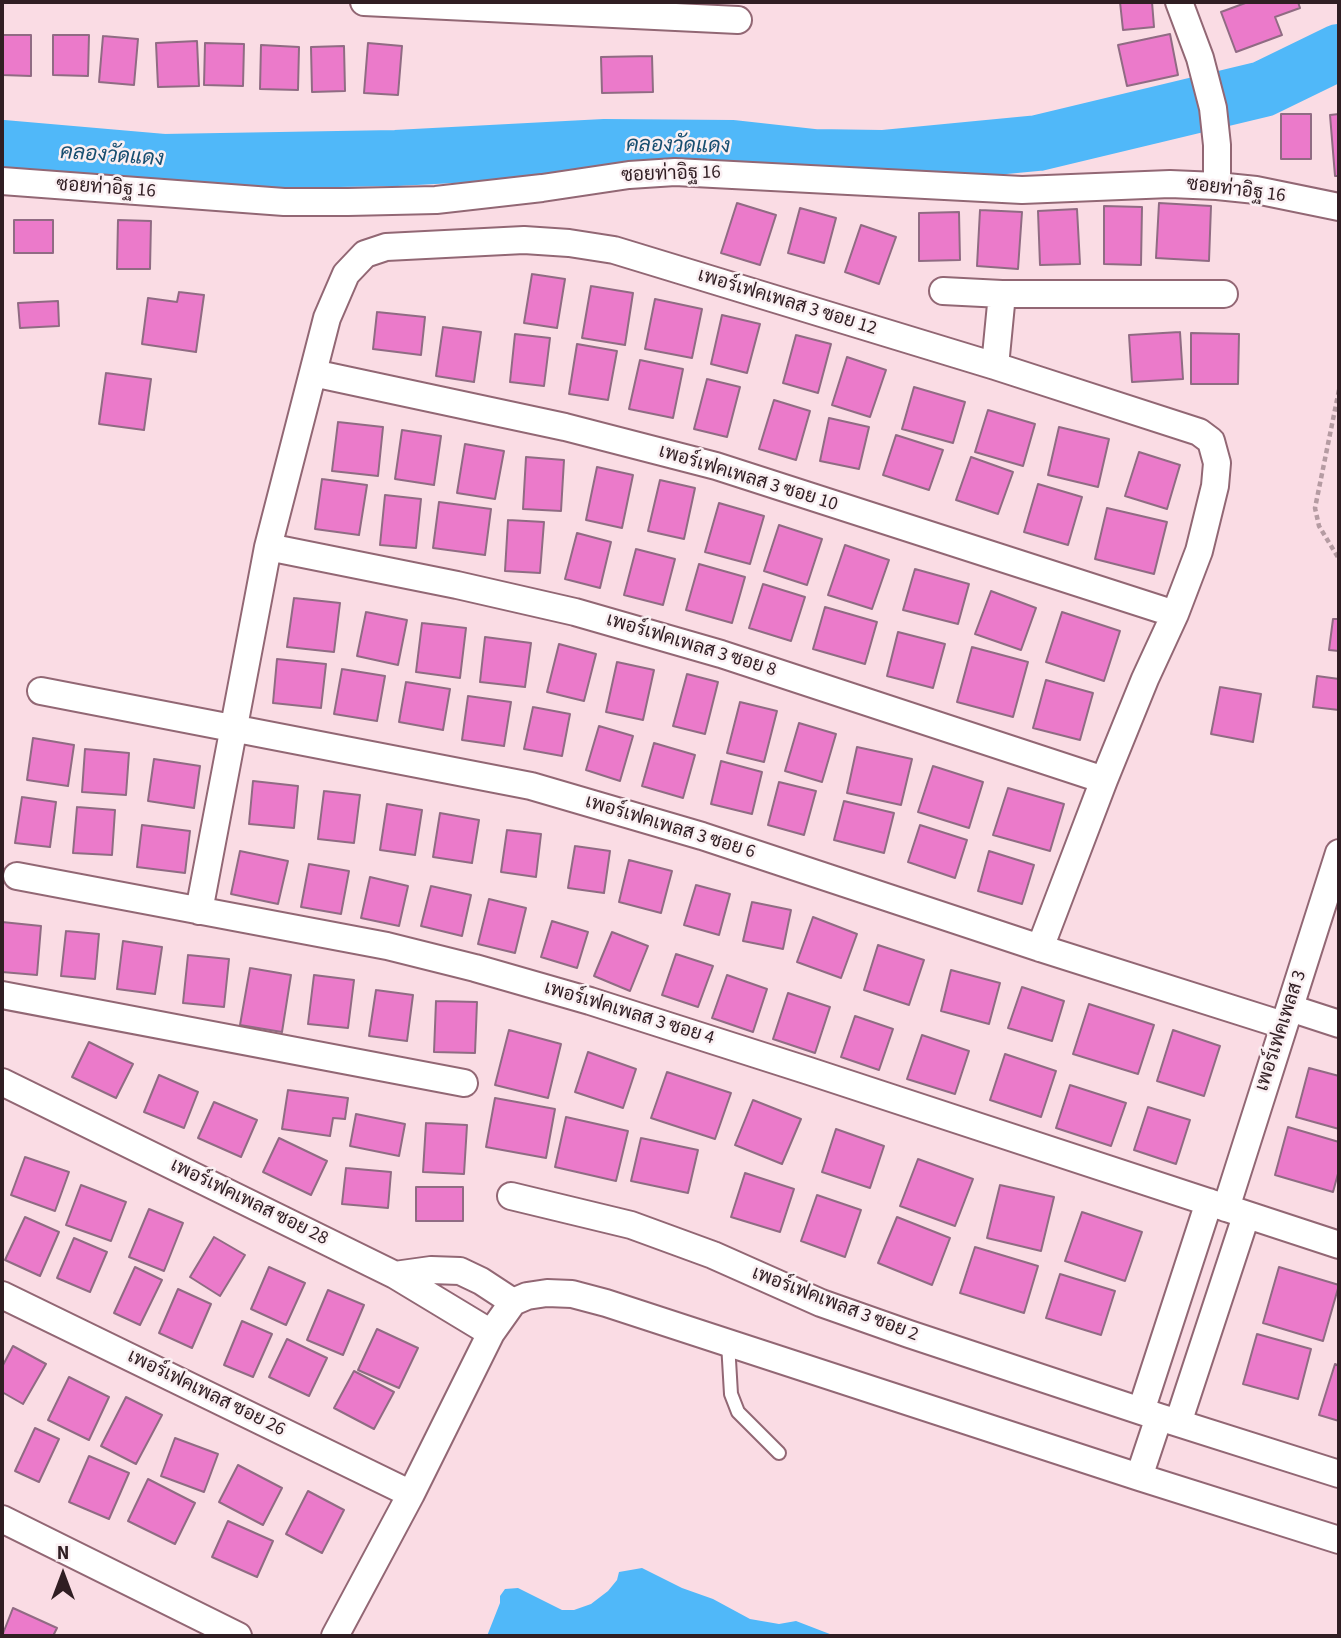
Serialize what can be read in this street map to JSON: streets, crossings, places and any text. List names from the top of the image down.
{
  "streets": {
    "street": [
      "ซอยท่าอิฐ 16",
      "เพอร์เฟคเพลส 3 ซอย 12",
      "เพอร์เฟคเพลส 3 ซอย 10",
      "เพอร์เฟคเพลส 3 ซอย 8",
      "เพอร์เฟคเพลส 3 ซอย 6",
      "เพอร์เฟคเพลส 3 ซอย 4",
      "เพอร์เฟคเพลส 3",
      "เพอร์เฟคเพลส ซอย 28",
      "เพอร์เฟคเพลส 3 ซอย 2",
      "เพอร์เฟคเพลส ซอย 26"
    ]
  },
  "crossings": [
    ["เพอร์เฟคเพลส 3 ซอย 12", "เพอร์เฟคเพลส 3 ซอย 10"],
    ["เพอร์เฟคเพลส 3 ซอย 6", "เพอร์เฟคเพลส 3"],
    ["เพอร์เฟคเพลส 3 ซอย 4", "เพอร์เฟคเพลส 3"],
    ["เพอร์เฟคเพลส 3", "เพอร์เฟคเพลส 3 ซอย 2"]
  ],
  "water": ["คลองวัดแดง"],
  "north": "top"
}
